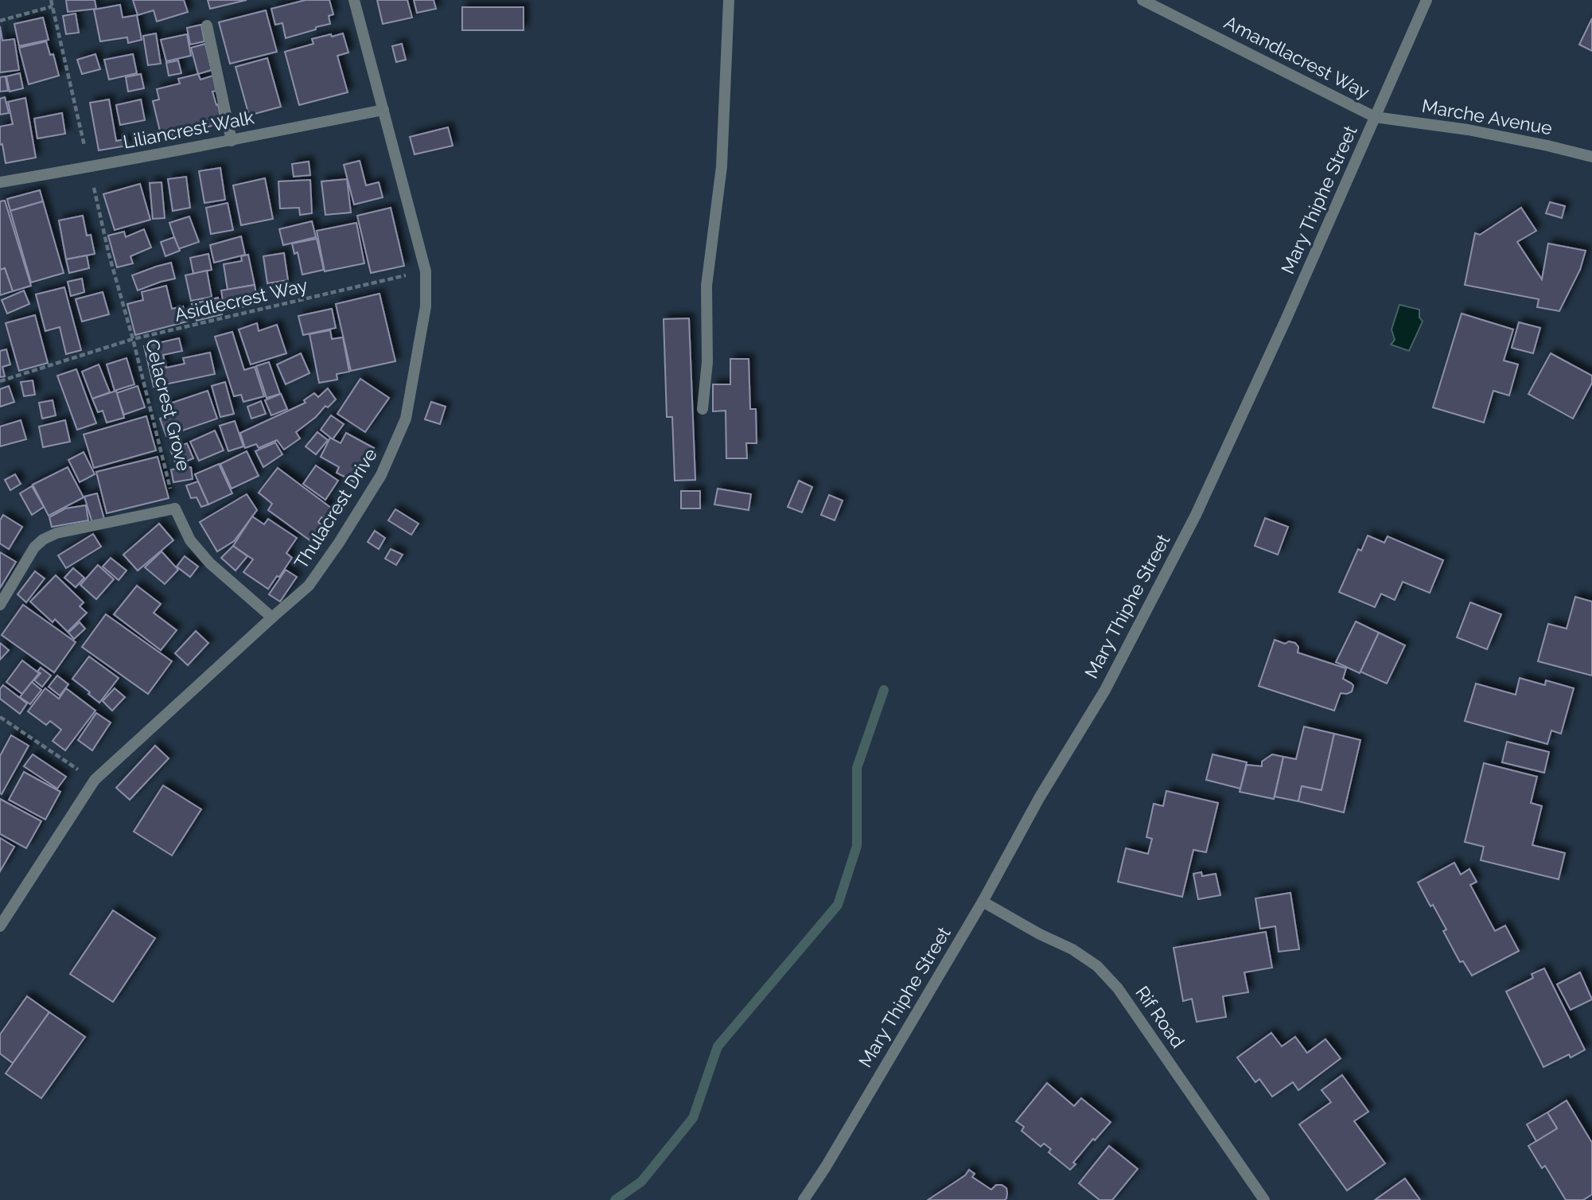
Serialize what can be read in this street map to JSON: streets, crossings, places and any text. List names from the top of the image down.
{
  "streets": {
    "street": [
      "Amandlacrest Way",
      "Marche Avenue",
      "Liliancrest Walk",
      "Mary Thiphe Street",
      "Thulacrest Drive",
      "Rif Road"
    ],
    "path": ["Asidlecrest Way", "Celacrest Grove"]
  },
  "crossings": [
    ["Amandlacrest Way", "Marche Avenue"],
    ["Amandlacrest Way", "Mary Thiphe Street"],
    ["Marche Avenue", "Mary Thiphe Street"],
    ["Liliancrest Walk", "Celacrest Grove"],
    ["Liliancrest Walk", "Thulacrest Drive"],
    ["Mary Thiphe Street", "Rif Road"],
    ["Asidlecrest Way", "Celacrest Grove"],
    ["Asidlecrest Way", "Thulacrest Drive"]
  ]
}
